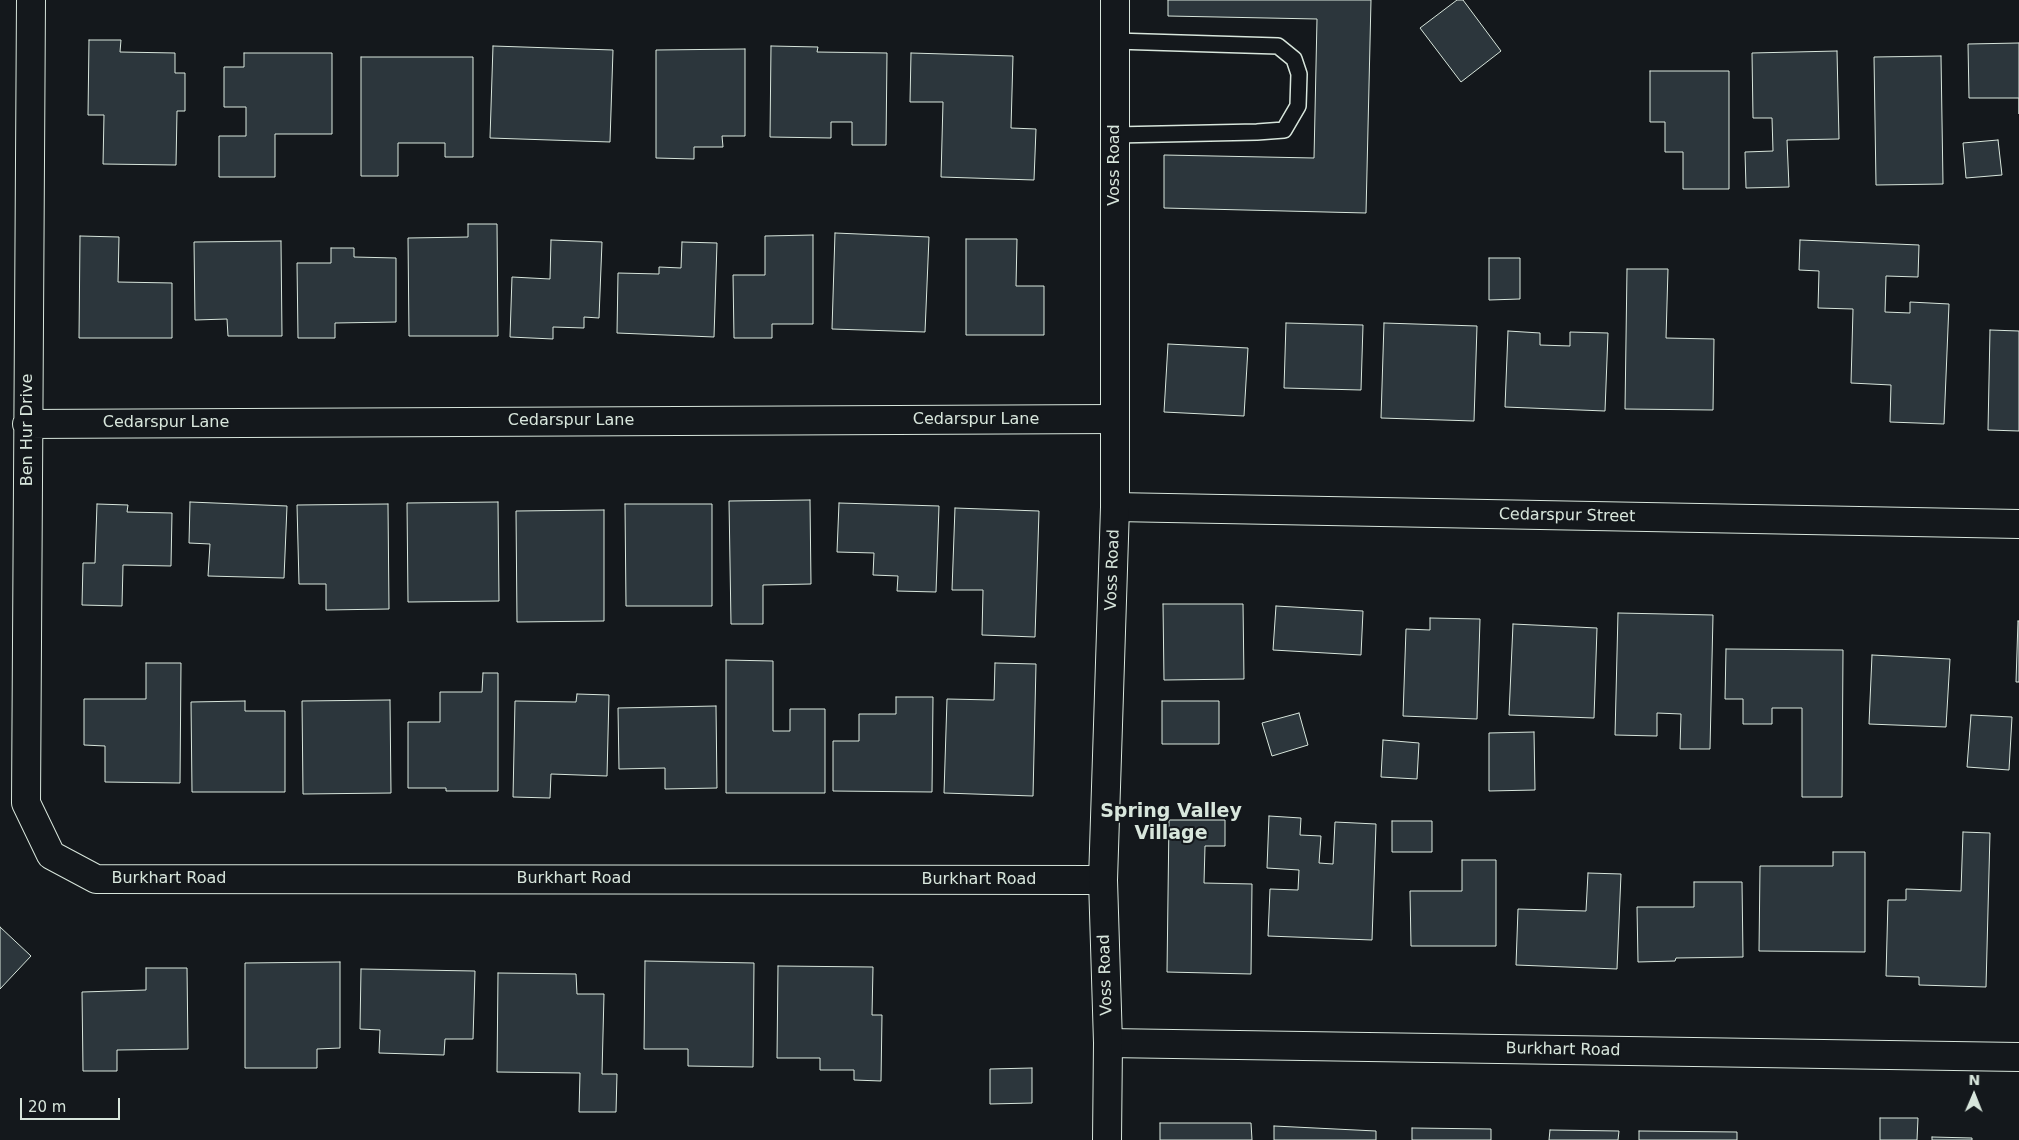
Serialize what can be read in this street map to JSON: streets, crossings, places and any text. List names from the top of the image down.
{
  "streets": {
    "street": [
      "Voss Road",
      "Cedarspur Lane",
      "Ben Hur Drive",
      "Cedarspur Street",
      "Burkhart Road"
    ]
  },
  "crossings": [
    ["Voss Road", "Cedarspur Lane"],
    ["Voss Road", "Cedarspur Street"],
    ["Voss Road", "Burkhart Road"],
    ["Cedarspur Lane", "Ben Hur Drive"],
    ["Ben Hur Drive", "Burkhart Road"]
  ],
  "districts": ["Spring Valley Village"],
  "scale_bar": "20 m",
  "north": "top"
}
